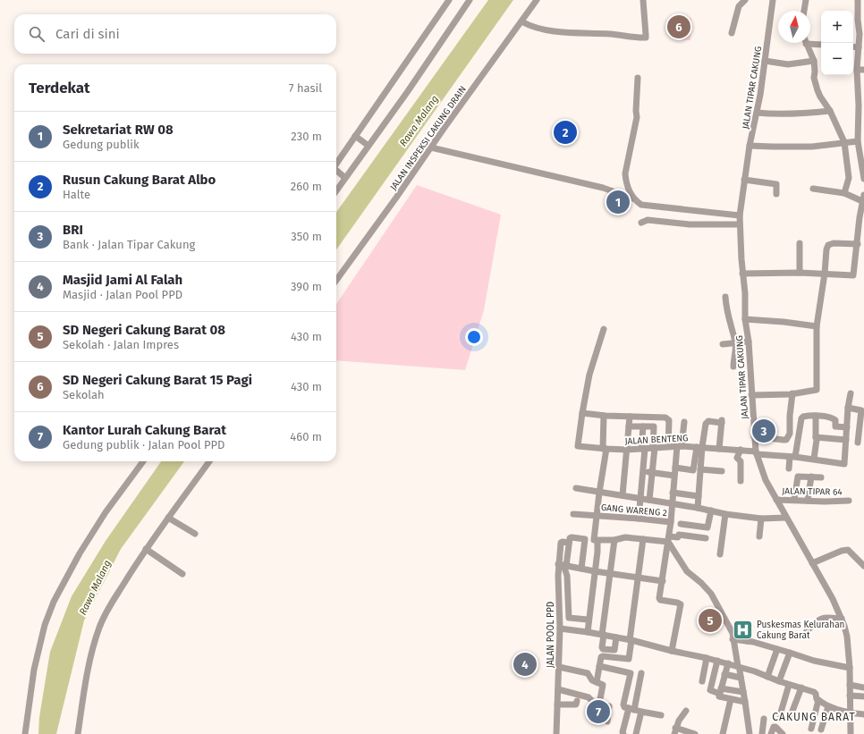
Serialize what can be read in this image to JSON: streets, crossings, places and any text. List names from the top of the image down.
{
  "streets": {
    "street": [
      "JALAN TIPAR CAKUNG",
      "JALAN INSPEKSI CAKUNG DRAIN",
      "JALAN BENTENG",
      "JALAN TIPAR 64",
      "GANG WARENG 2",
      "JALAN POOL PPD"
    ]
  },
  "crossings": [
    ["JALAN TIPAR CAKUNG", "JALAN BENTENG"],
    ["JALAN TIPAR CAKUNG", "JALAN TIPAR 64"]
  ],
  "districts": ["CAKUNG BARAT"],
  "water": ["Rawa Malang"],
  "places": {
    "hospital": ["Puskesmas Kelurahan Cakung Barat"]
  },
  "north": "top",
  "page": {
    "map_buttons": ["+", "−"],
    "pins": [
      "6",
      "2",
      "1",
      "3",
      "5",
      "4",
      "7"
    ],
    "search": "Cari di sini",
    "heading": ["Terdekat", "7 hasil"],
    "list": [
      {
        "mark": "1",
        "name": "Sekretariat RW 08",
        "note": "Gedung publik",
        "value": "230 m"
      },
      {
        "mark": "2",
        "name": "Rusun Cakung Barat Albo",
        "note": "Halte",
        "value": "260 m"
      },
      {
        "mark": "3",
        "name": "BRI",
        "note": "Bank · Jalan Tipar Cakung",
        "value": "350 m"
      },
      {
        "mark": "4",
        "name": "Masjid Jami Al Falah",
        "note": "Masjid · Jalan Pool PPD",
        "value": "390 m"
      },
      {
        "mark": "5",
        "name": "SD Negeri Cakung Barat 08",
        "note": "Sekolah · Jalan Impres",
        "value": "430 m"
      },
      {
        "mark": "6",
        "name": "SD Negeri Cakung Barat 15 Pagi",
        "note": "Sekolah",
        "value": "430 m"
      },
      {
        "mark": "7",
        "name": "Kantor Lurah Cakung Barat",
        "note": "Gedung publik · Jalan Pool PPD",
        "value": "460 m"
      }
    ]
  }
}
